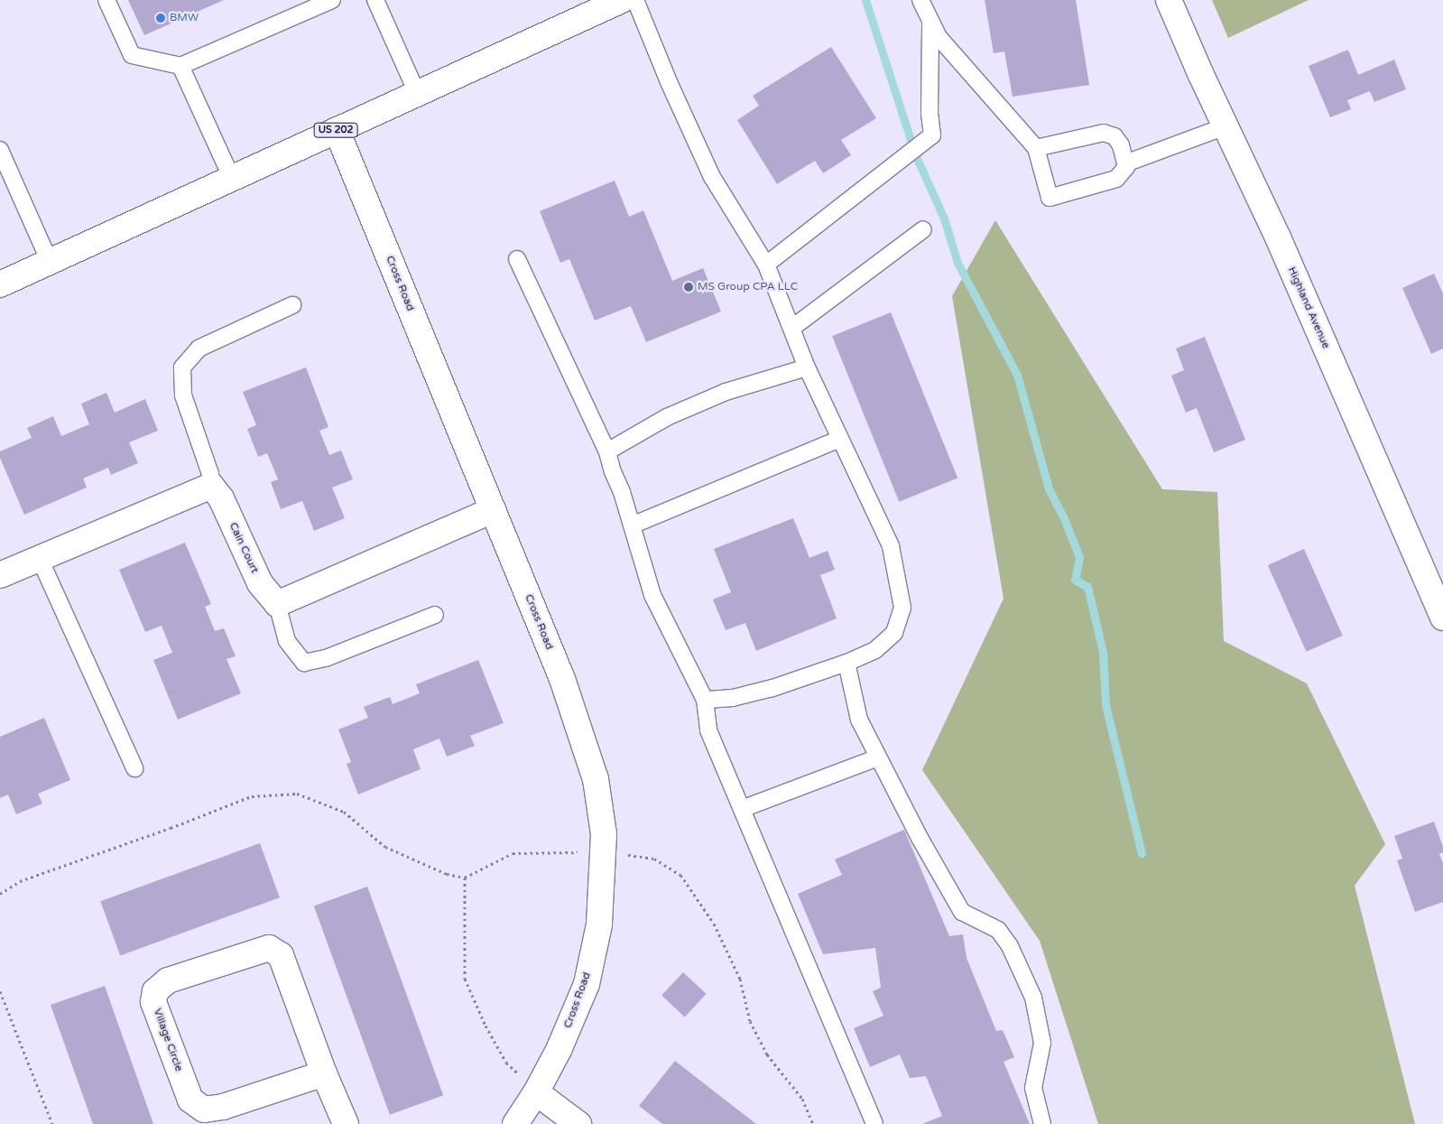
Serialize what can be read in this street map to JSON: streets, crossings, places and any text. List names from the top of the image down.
{
  "streets": {
    "main road": [
      "US 202",
      "Cross Road",
      "Highland Avenue",
      "Cain Court",
      "Village Circle"
    ]
  },
  "crossings": [
    ["US 202", "Cross Road"]
  ],
  "places": ["BMW", "MS Group CPA LLC"]
}
